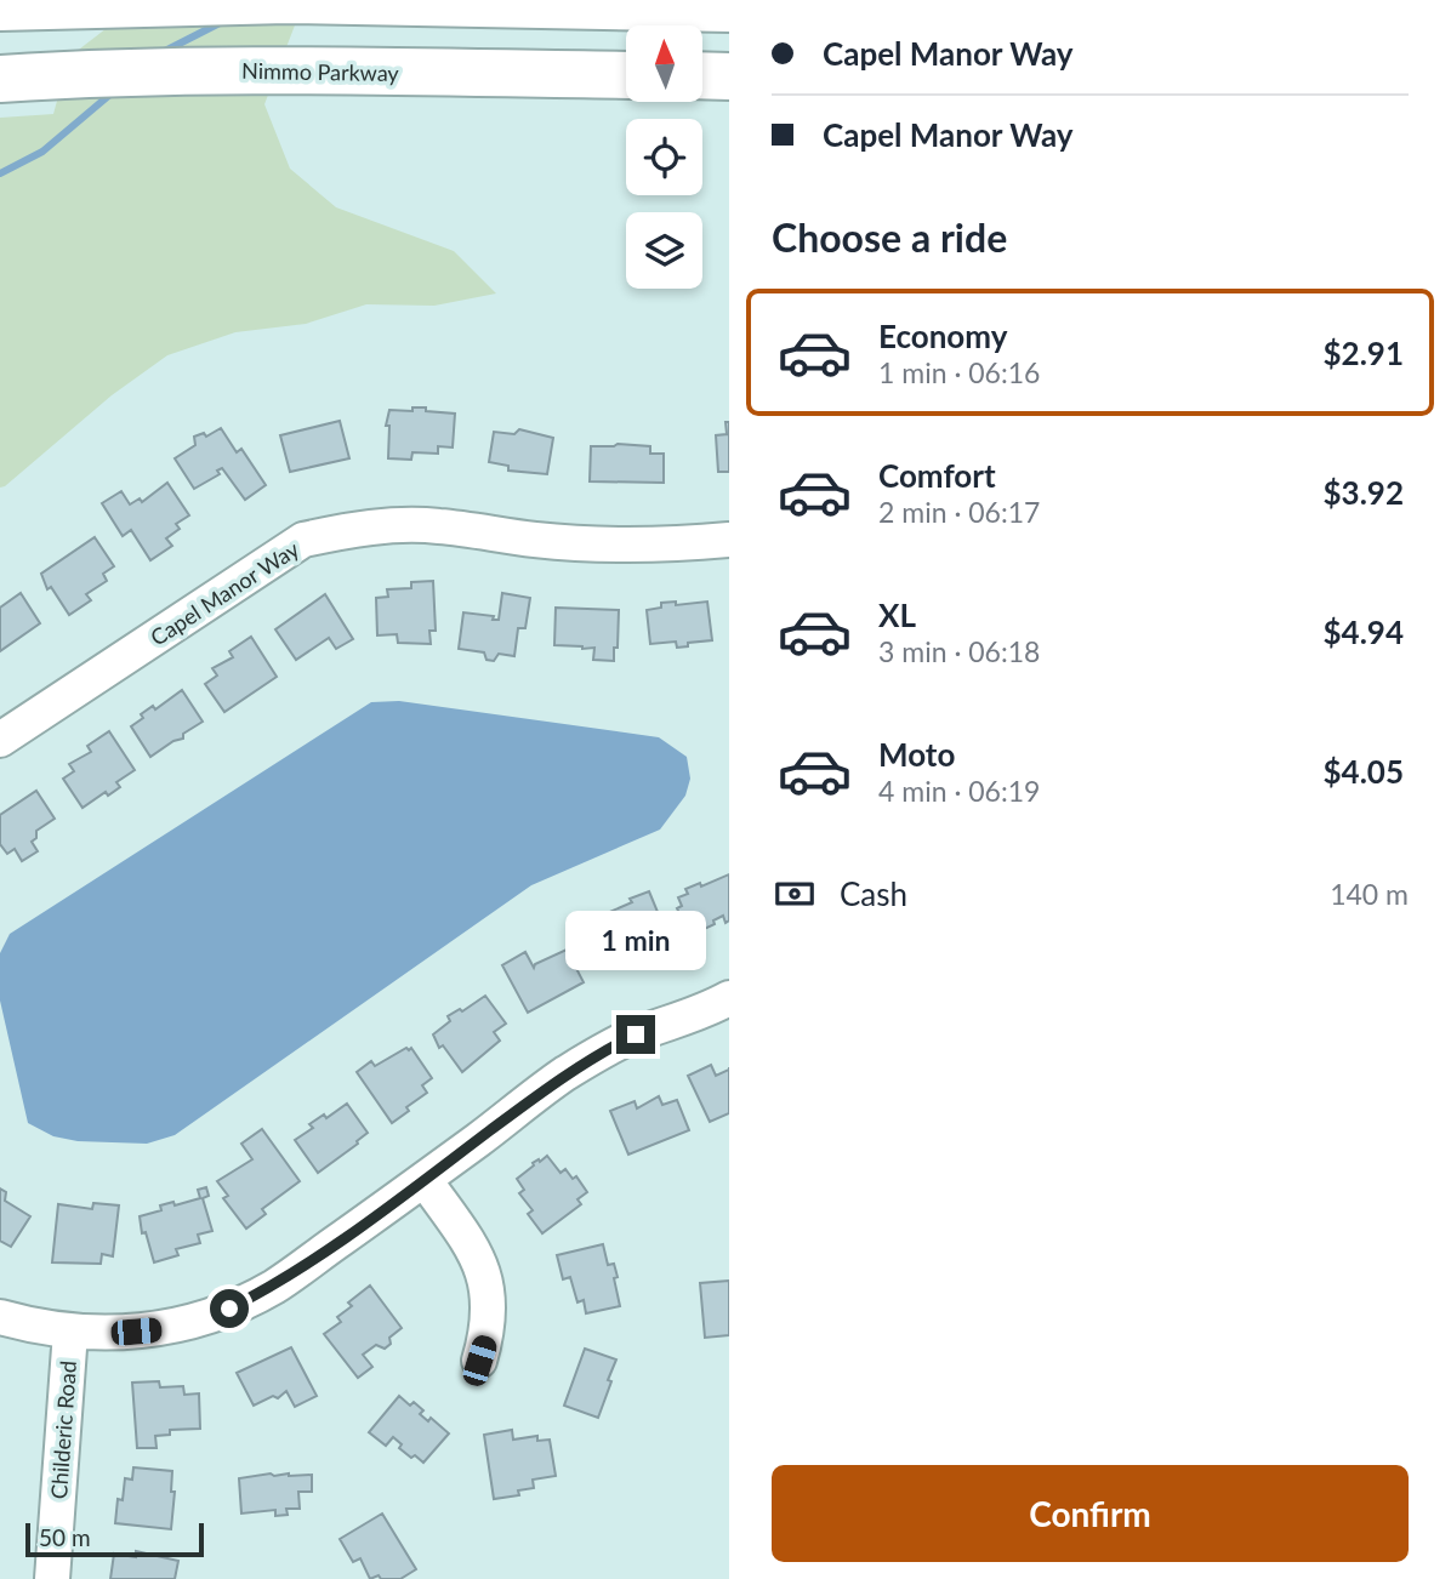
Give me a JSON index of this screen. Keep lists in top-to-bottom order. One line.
{"streets":{"highway":["Nimmo Parkway"],"street":["Capel Manor Way","Childeric Road"]},"scale_bar":"50 m","north":"top","page":{"banner":["Capel Manor Way","Capel Manor Way"],"heading":"Choose a ride","list":[{"name":"Economy","note":"1 min · 06:16","value":"$2.91"},{"name":"Comfort","note":"2 min · 06:17","value":"$3.92"},{"name":"XL","note":"3 min · 06:18","value":"$4.94"},{"name":"Moto","note":"4 min · 06:19","value":"$4.05"}],"pay":["Cash","140 m"],"bubble":"1 min","buttons":"Confirm","scale":"50 m"}}
